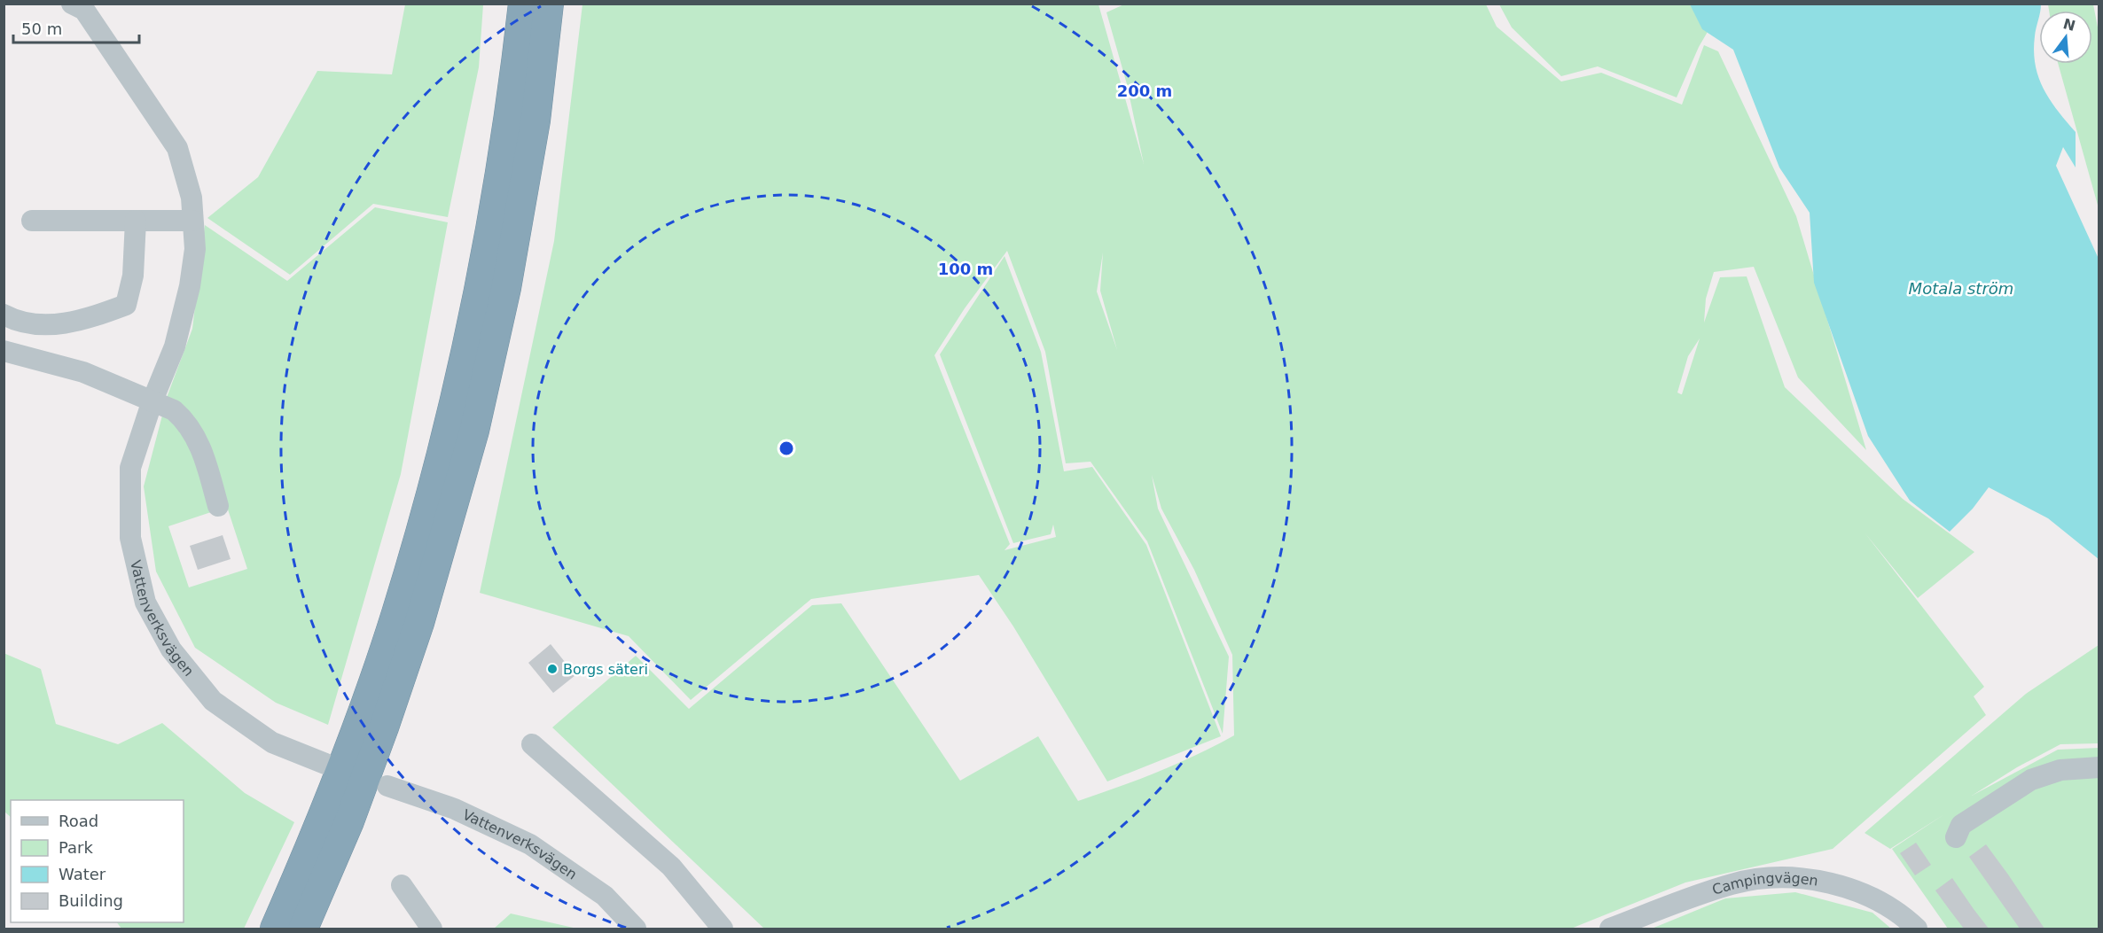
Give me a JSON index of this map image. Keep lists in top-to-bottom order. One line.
{"streets":{"street":["Vattenverksvägen","Campingvägen"]},"water":["Motala ström"],"places":["Borgs säteri"],"legend":["Road","Park","Water","Building"],"scale_bar":"50 m","north":"top","rings":["200 m","100 m"]}
